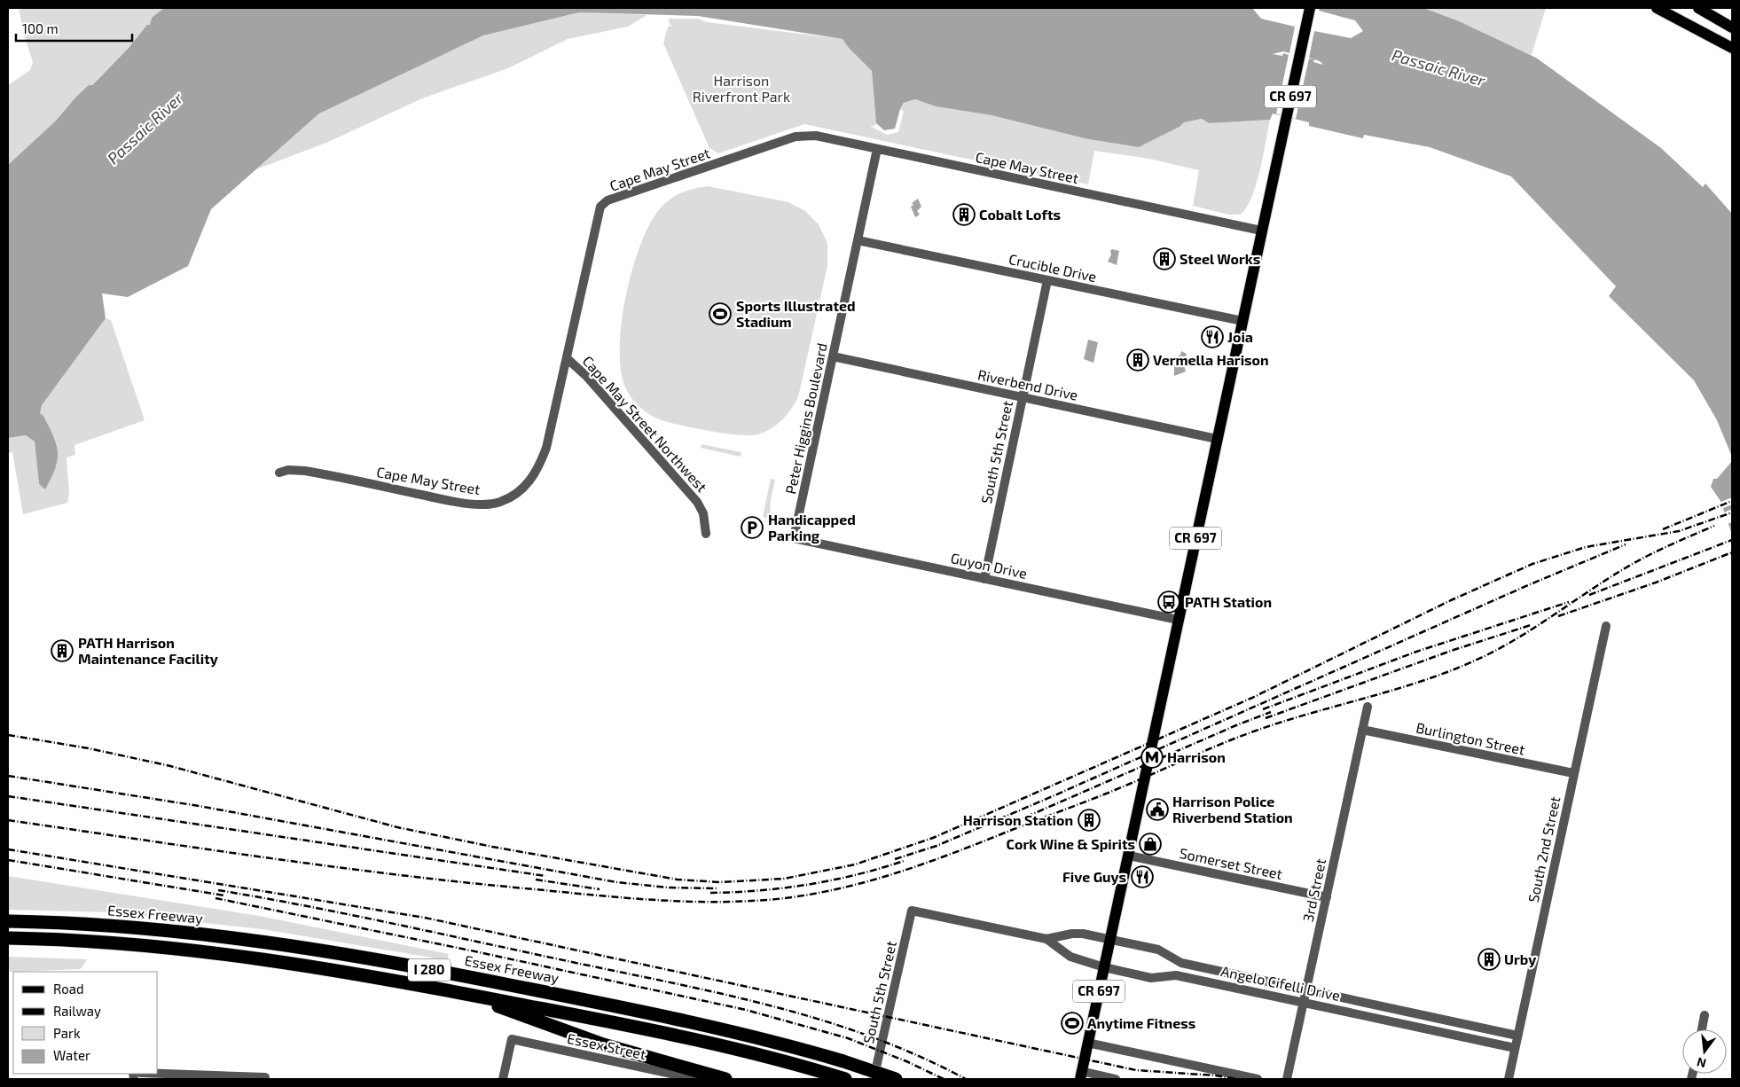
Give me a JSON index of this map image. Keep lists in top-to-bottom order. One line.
{"streets":{"highway":["Essex Freeway","I 280"],"main road":["CR 697"],"street":["Cape May Street","Crucible Drive","Riverbend Drive","Peter Higgins Boulevard","Cape May Street Northwest","South 5th Street","Guyon Drive","Burlington Street","South 2nd Street","Somerset Street","3rd Street","Angelo Cifelli Drive","Essex Street"]},"crossings":[["CR 697","Cape May Street"],["CR 697","Crucible Drive"],["CR 697","Riverbend Drive"],["CR 697","Guyon Drive"],["CR 697","Somerset Street"],["CR 697","Angelo Cifelli Drive"],["Cape May Street","Peter Higgins Boulevard"],["Cape May Street","Cape May Street Northwest"],["Crucible Drive","Peter Higgins Boulevard"],["Crucible Drive","South 5th Street"],["Riverbend Drive","Peter Higgins Boulevard"],["Riverbend Drive","South 5th Street"],["Peter Higgins Boulevard","Guyon Drive"],["South 5th Street","Guyon Drive"],["South 5th Street","Angelo Cifelli Drive"],["Burlington Street","South 2nd Street"],["Burlington Street","3rd Street"],["South 2nd Street","Angelo Cifelli Drive"],["Somerset Street","3rd Street"],["3rd Street","Angelo Cifelli Drive"]],"water":["Passaic River"],"parks":["Harrison Riverfront Park"],"places":{"building":["Cobalt Lofts","Steel Works","Vermella Harison","PATH Harrison Maintenance Facility","Harrison Station","Urby"],"sports":["Sports Illustrated Stadium","Anytime Fitness"],"restaurant":["Joia","Five Guys"],"parking":["Handicapped Parking"],"bus stop":["PATH Station"],"metro station":["Harrison"],"public building":["Harrison Police Riverbend Station"],"shop":["Cork Wine & Spirits"]},"legend":["Road","Railway","Park","Water"],"scale_bar":"100 m","north":"bottom"}
